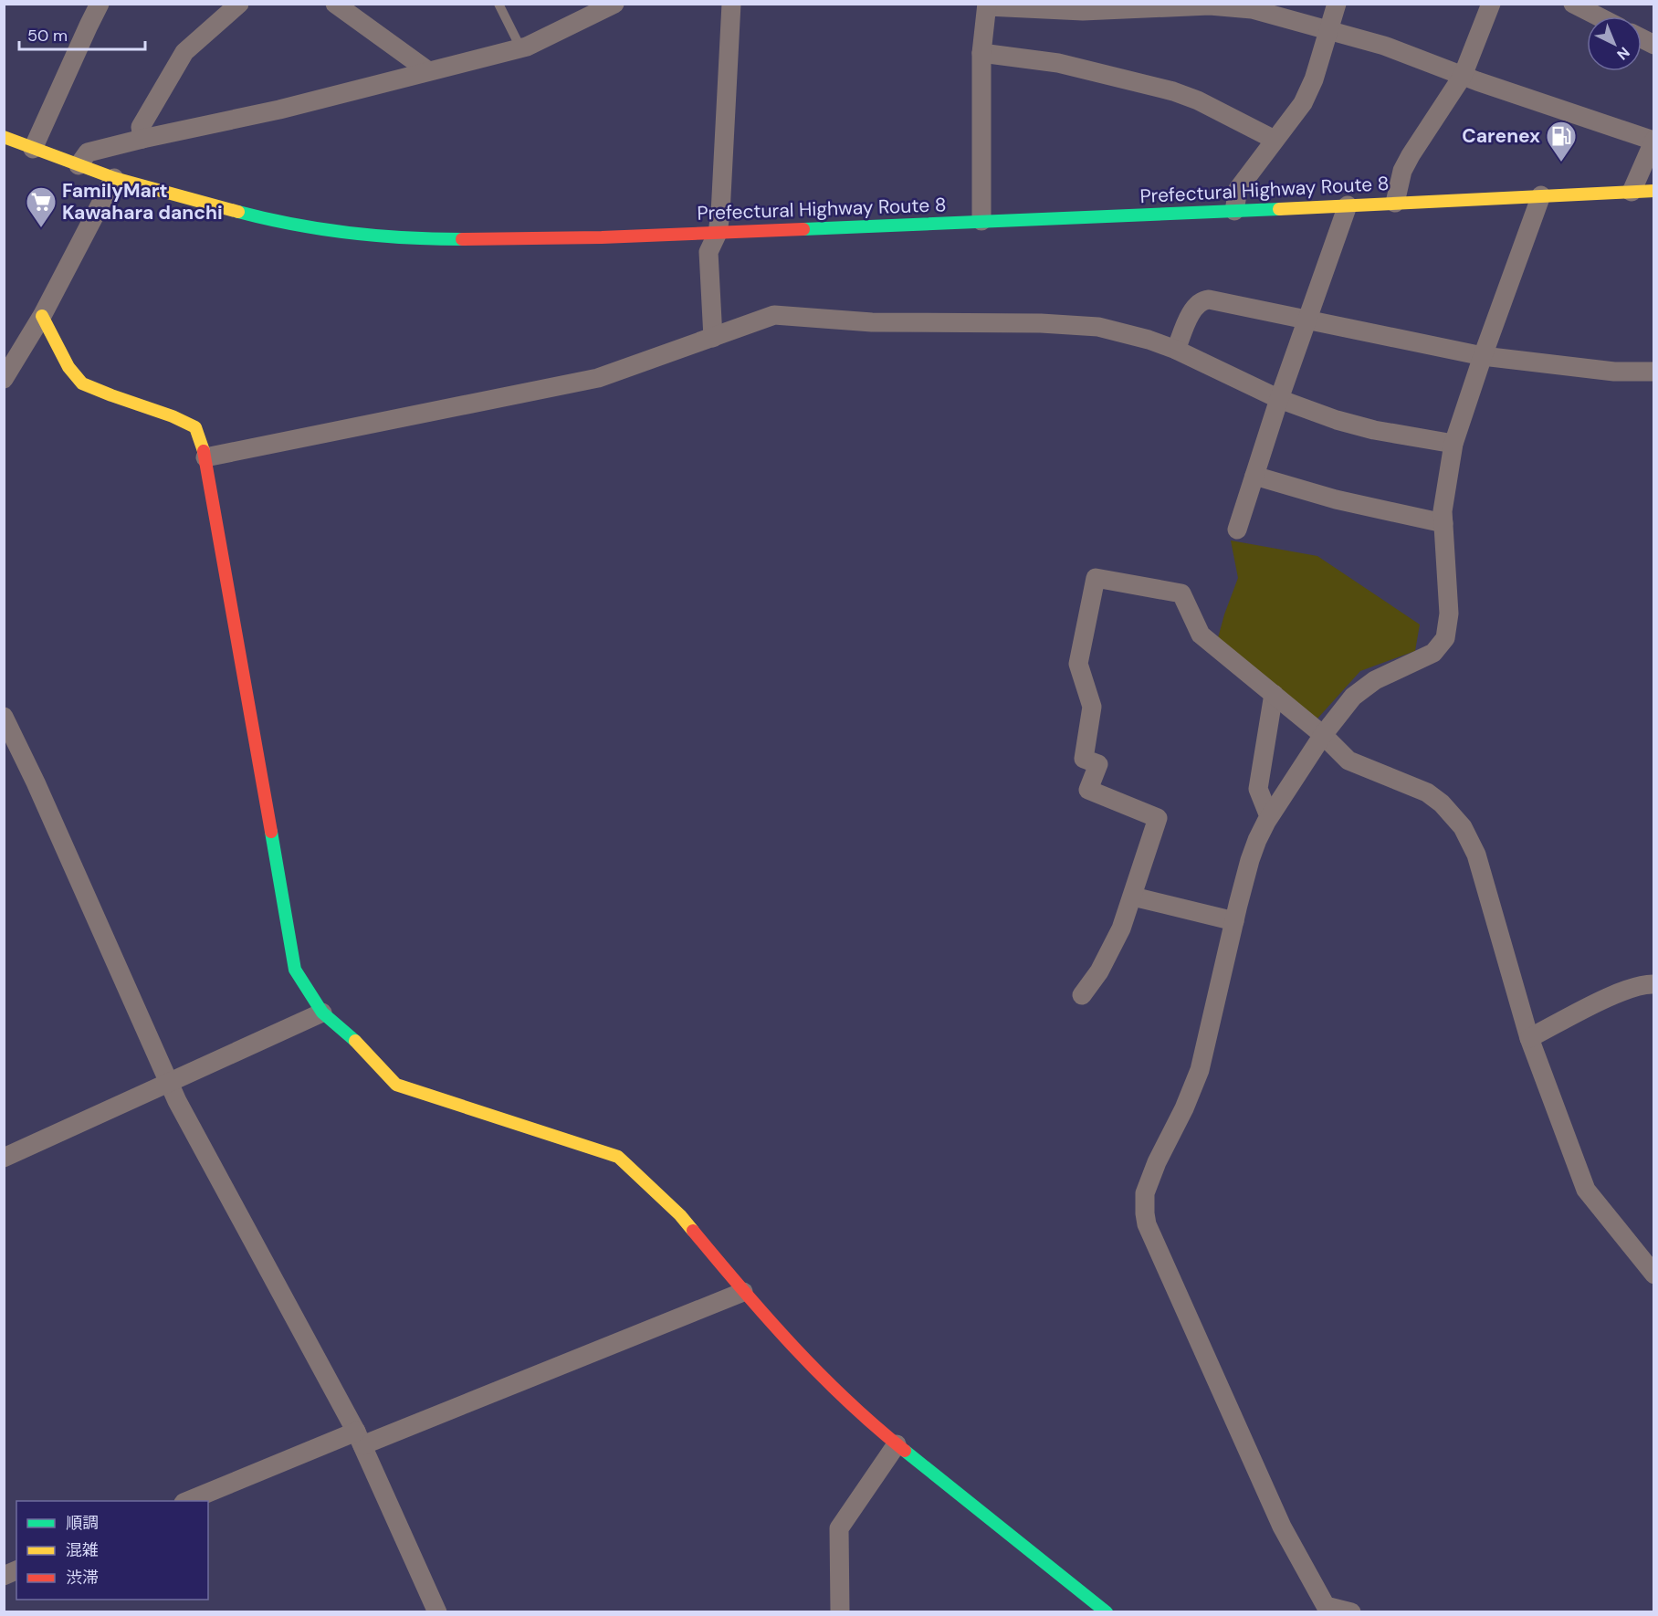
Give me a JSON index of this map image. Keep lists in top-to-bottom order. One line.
{"streets":{"street":["Prefectural Highway Route 8"]},"places":{"fuel station":["Carenex"],"supermarket":["FamilyMart Kawahara danchi"]},"legend":["順調","混雑","渋滞"],"scale_bar":"50 m","north":"bottom right"}
